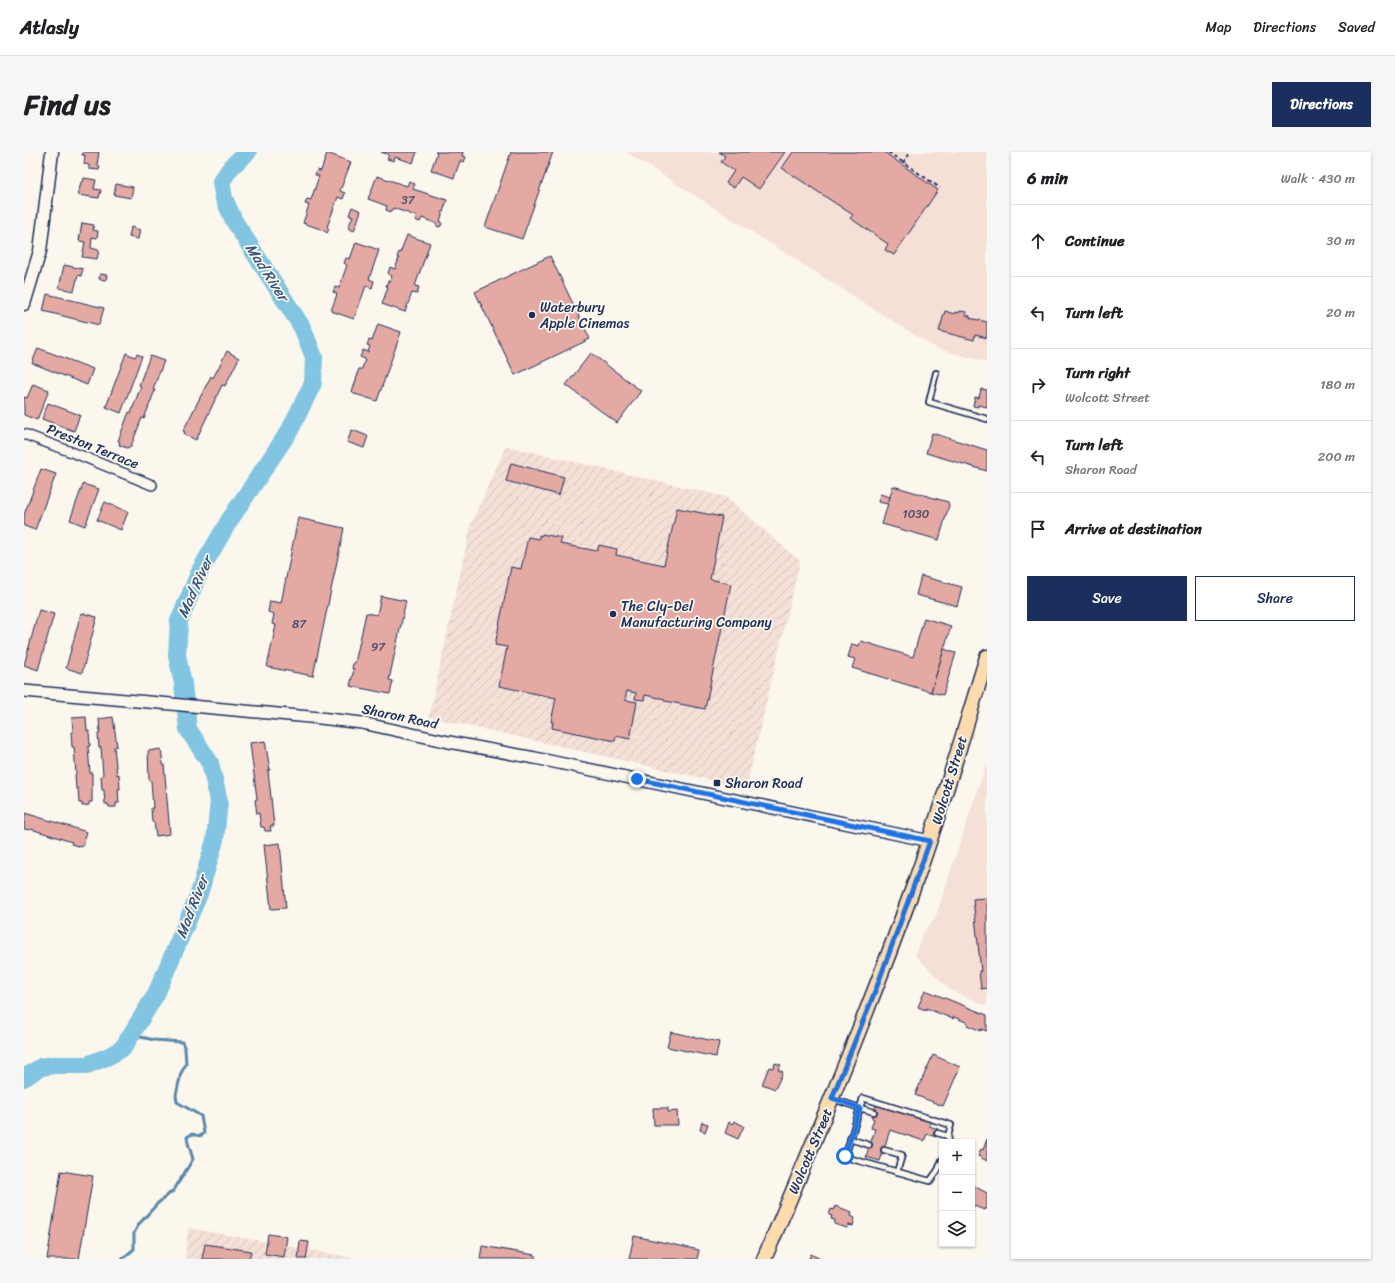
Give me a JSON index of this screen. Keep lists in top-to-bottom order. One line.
{"streets":{"main road":["Wolcott Street"],"street":["Preston Terrace","Sharon Road"]},"crossings":[["Sharon Road","Wolcott Street"]],"water":["Mad River"],"places":{"other":["Waterbury Apple Cinemas","The Cly-Del Manufacturing Company"],"transit":["Sharon Road"]},"house_numbers":["37","1030","87","97"],"page":{"header":"Atlasly","nav":["Map","Directions","Saved"],"title":"Find us","buttons":["Directions",["Save","Share"]],"heading":["6 min","Walk · 430 m"],"list":[["Continue","30 m"],["Turn left","20 m"],["Turn right","Wolcott Street","180 m"],["Turn left","Sharon Road","200 m"],"Arrive at destination"],"map_buttons":["+","−"]}}
